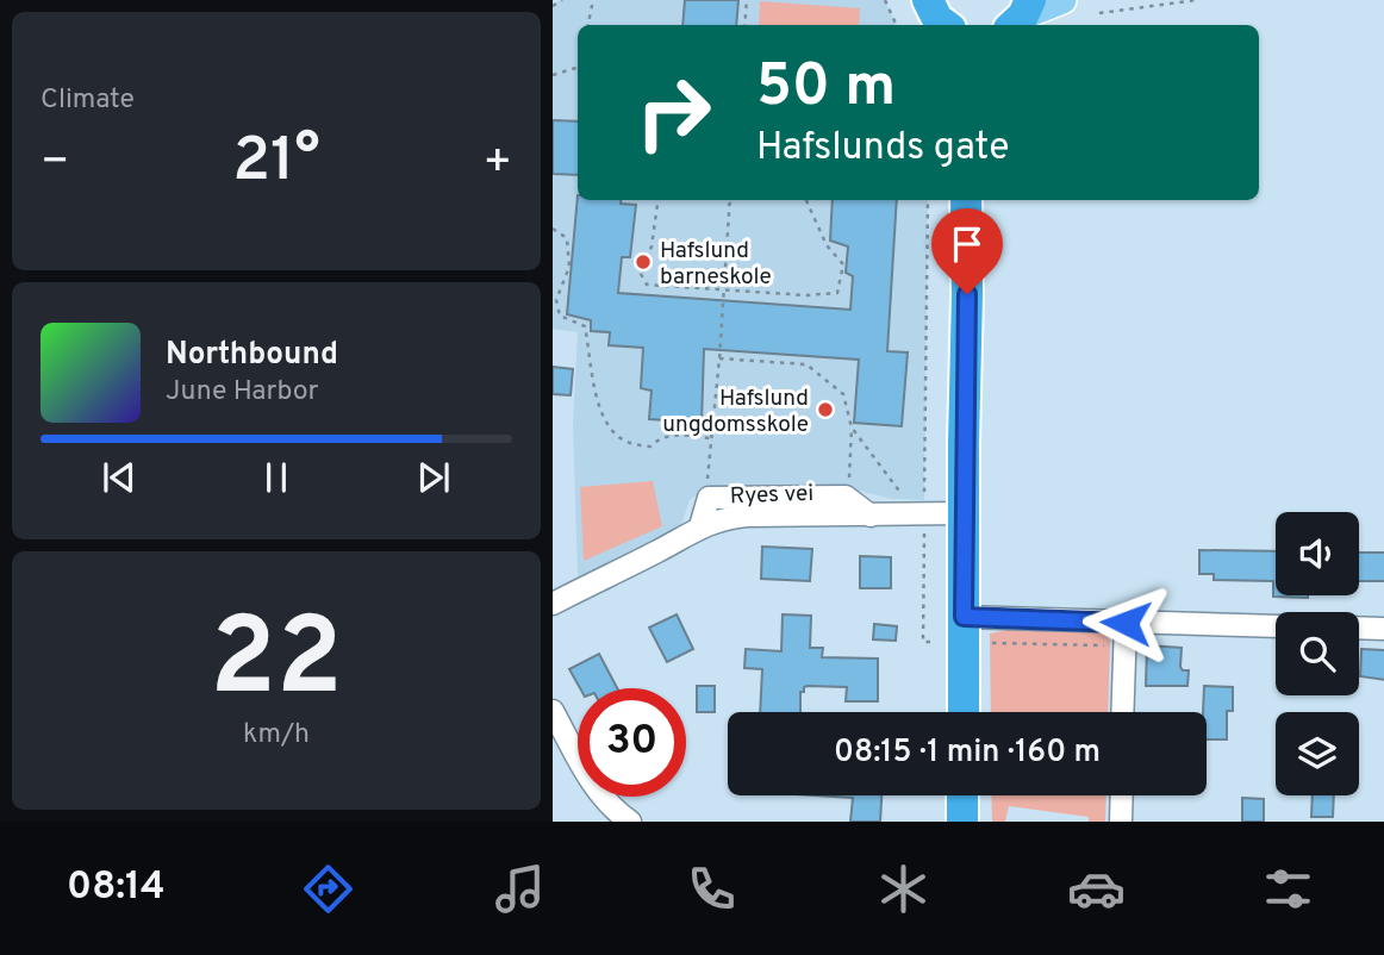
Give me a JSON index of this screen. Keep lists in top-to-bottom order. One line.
{"streets":{"street":["Ryes vei"]},"places":["Hafslund barneskole","Hafslund ungdomsskole"],"page":{"tile":["Climate",["22","km/h"]],"turn":["50 m","Hafslunds gate"],"heat":["−","21°","+"],"song":["Northbound","June Harbor"],"limit":"30","trip":"08:15 · 1 min · 160 m","tabs":"08:14"}}
